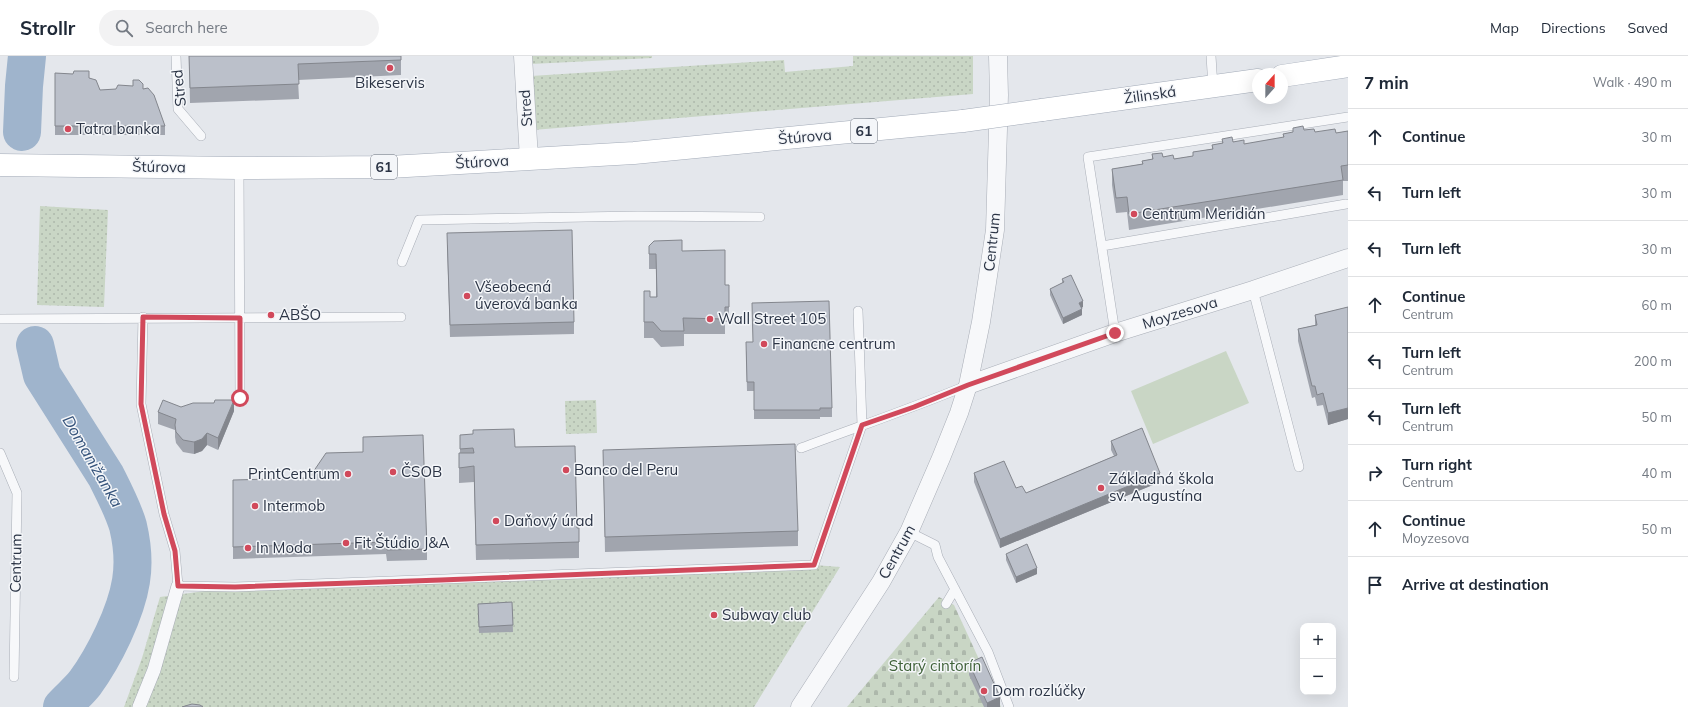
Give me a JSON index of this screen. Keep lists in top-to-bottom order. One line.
{"streets":{"main road":["Žilinská","61","Štúrova"],"street":["Stred","Centrum","Moyzesova"]},"crossings":[["Stred","Štúrova"],["Žilinská","Štúrova"],["Centrum","Moyzesova"]],"water":["Domanižanka"],"parks":["Starý cintorín"],"places":["Bikeservis","Tatra banka","Centrum Meridián","Všeobecná úverová banka","ABŠO","Wall Street 105","Financne centrum","Banco del Peru","ČSOB","PrintCentrum","Základná škola sv. Augustína","Intermob","Daňový úrad","Fit Štúdio J&A","In Moda","Subway club","Dom rozlúčky"],"north":"top","page":{"header":"Strollr","search":"Search here","nav":["Map","Directions","Saved"],"heading":["7 min","Walk · 490 m"],"list":[["Continue","30 m"],["Turn left","30 m"],["Turn left","30 m"],["Continue","Centrum","60 m"],["Turn left","Centrum","200 m"],["Turn left","Centrum","50 m"],["Turn right","Centrum","40 m"],["Continue","Moyzesova","50 m"],"Arrive at destination"],"map_buttons":["+","−"]}}
